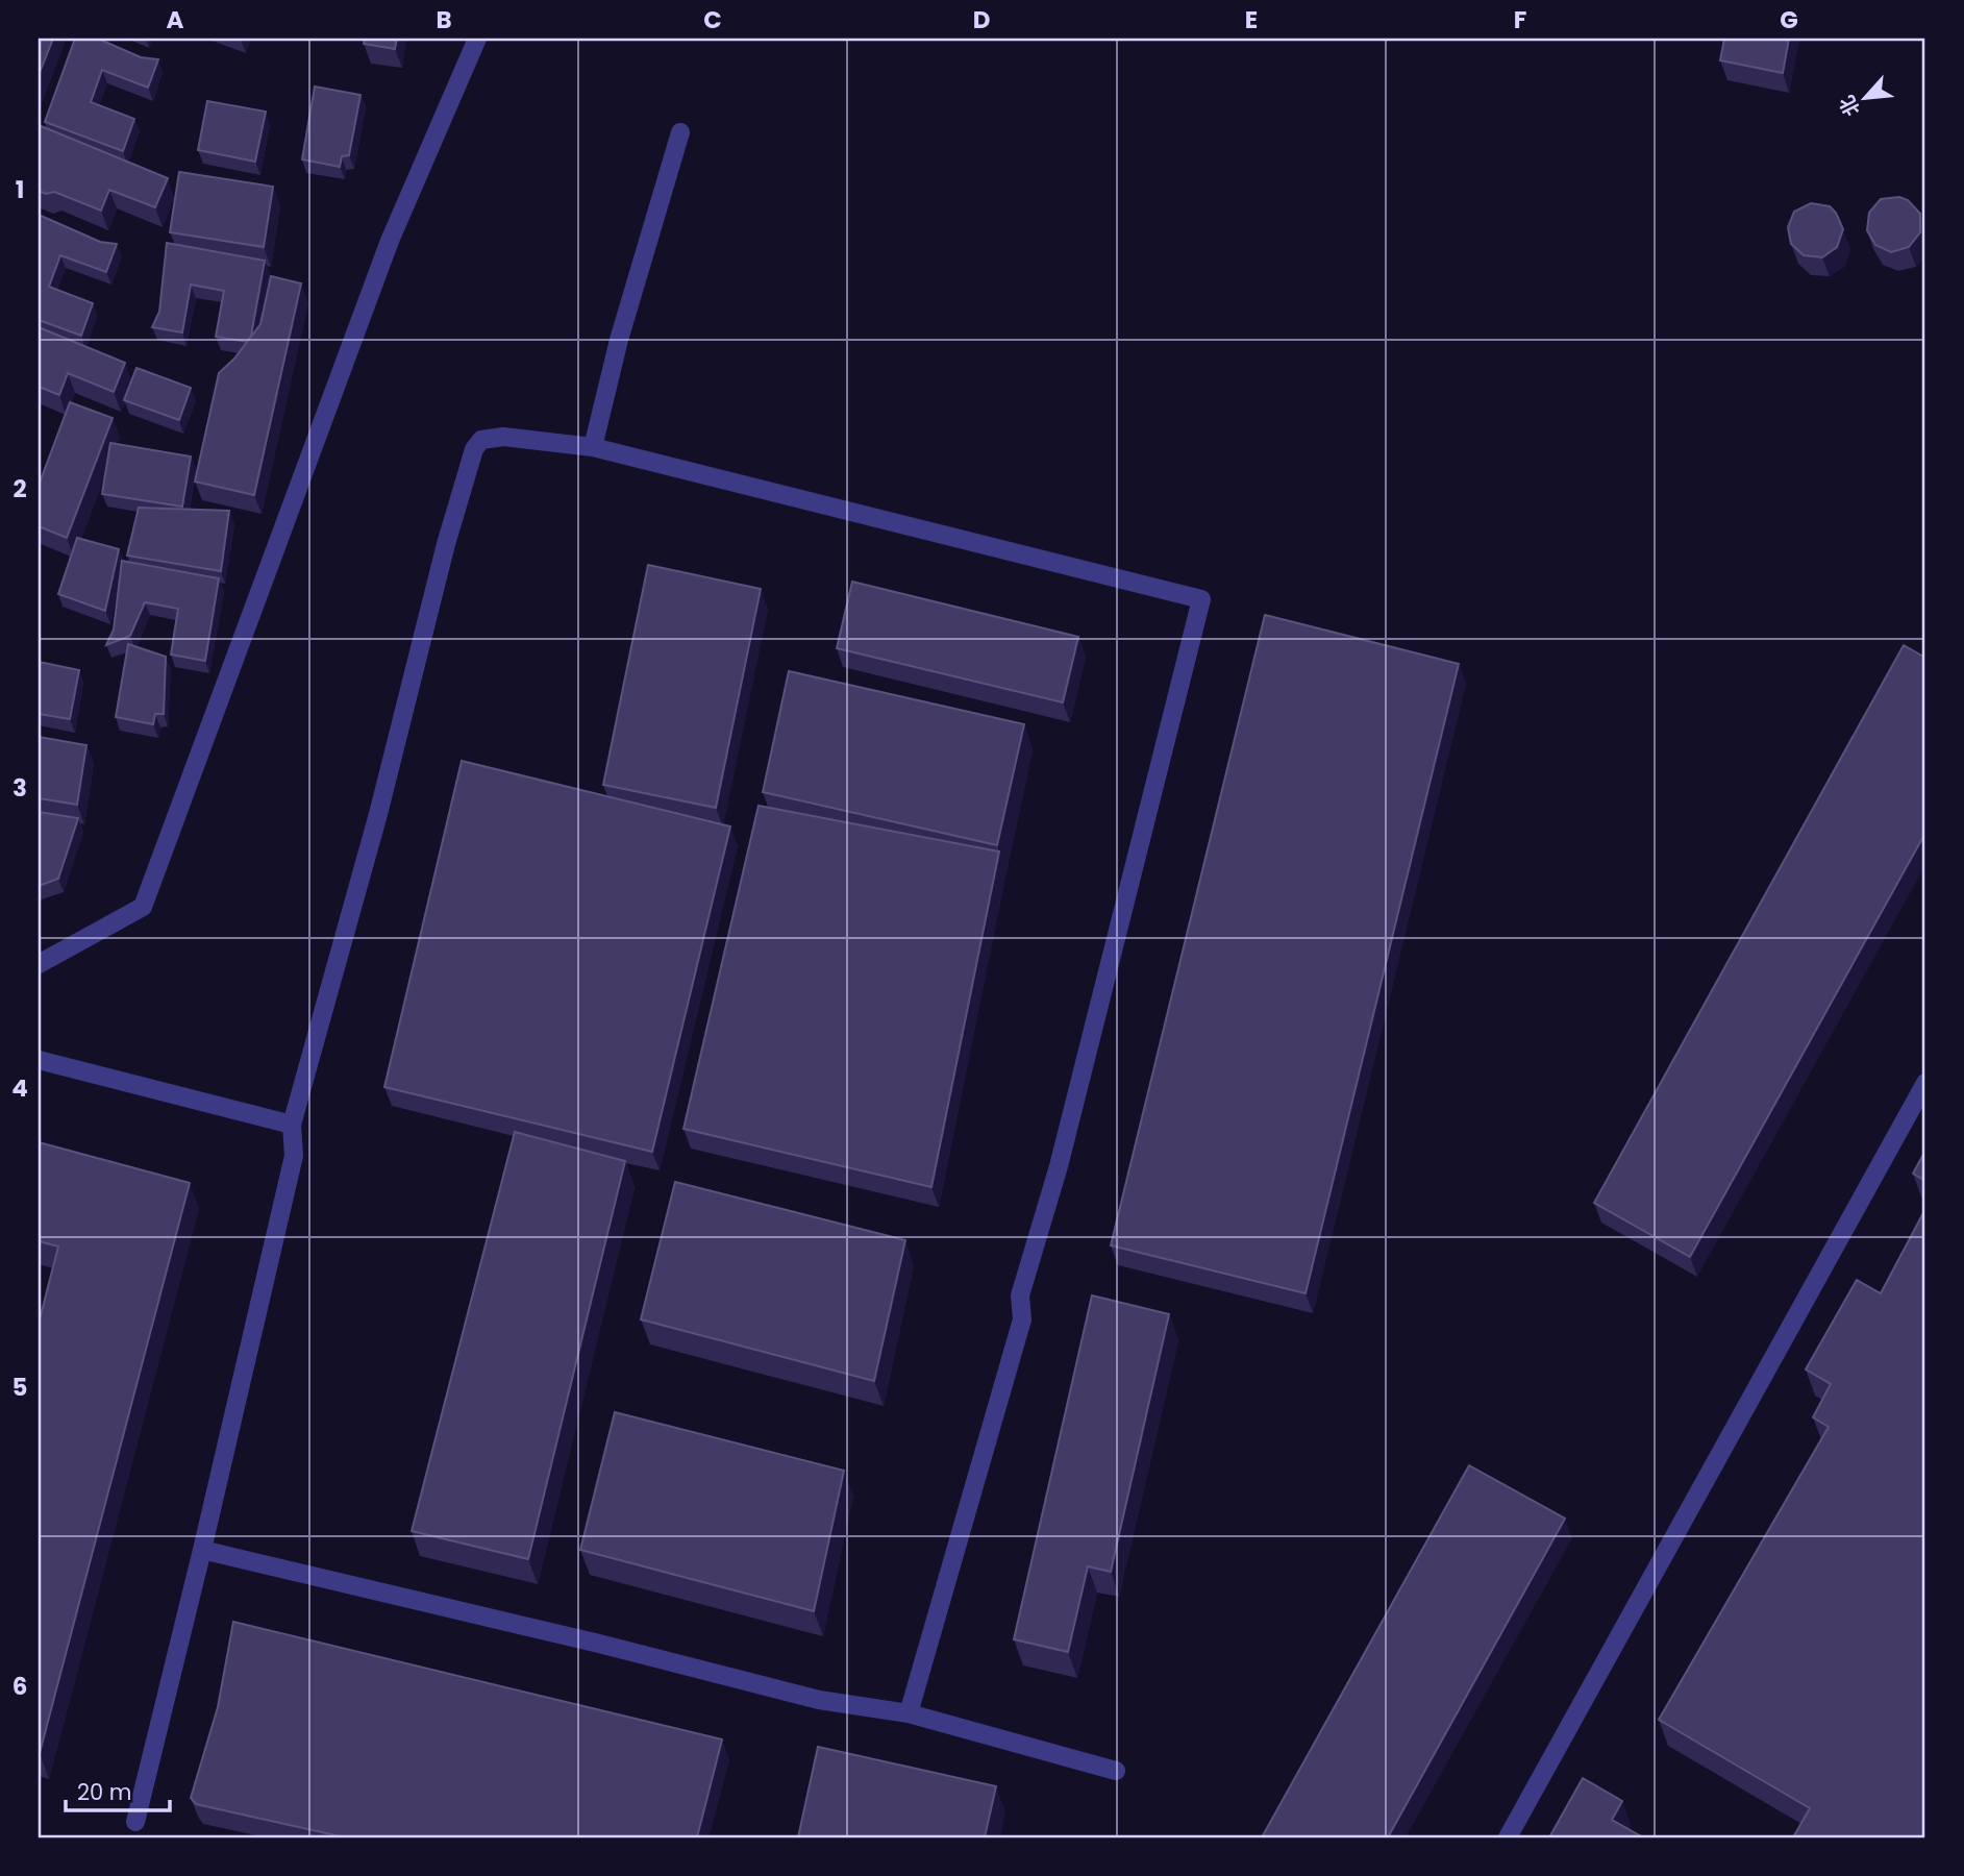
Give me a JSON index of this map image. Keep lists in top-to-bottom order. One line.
{"scale_bar":"20 m","north":"bottom left","grid":{"columns":["A","B","C","D","E","F","G"],"rows":["1","2","3","4","5","6"]}}
